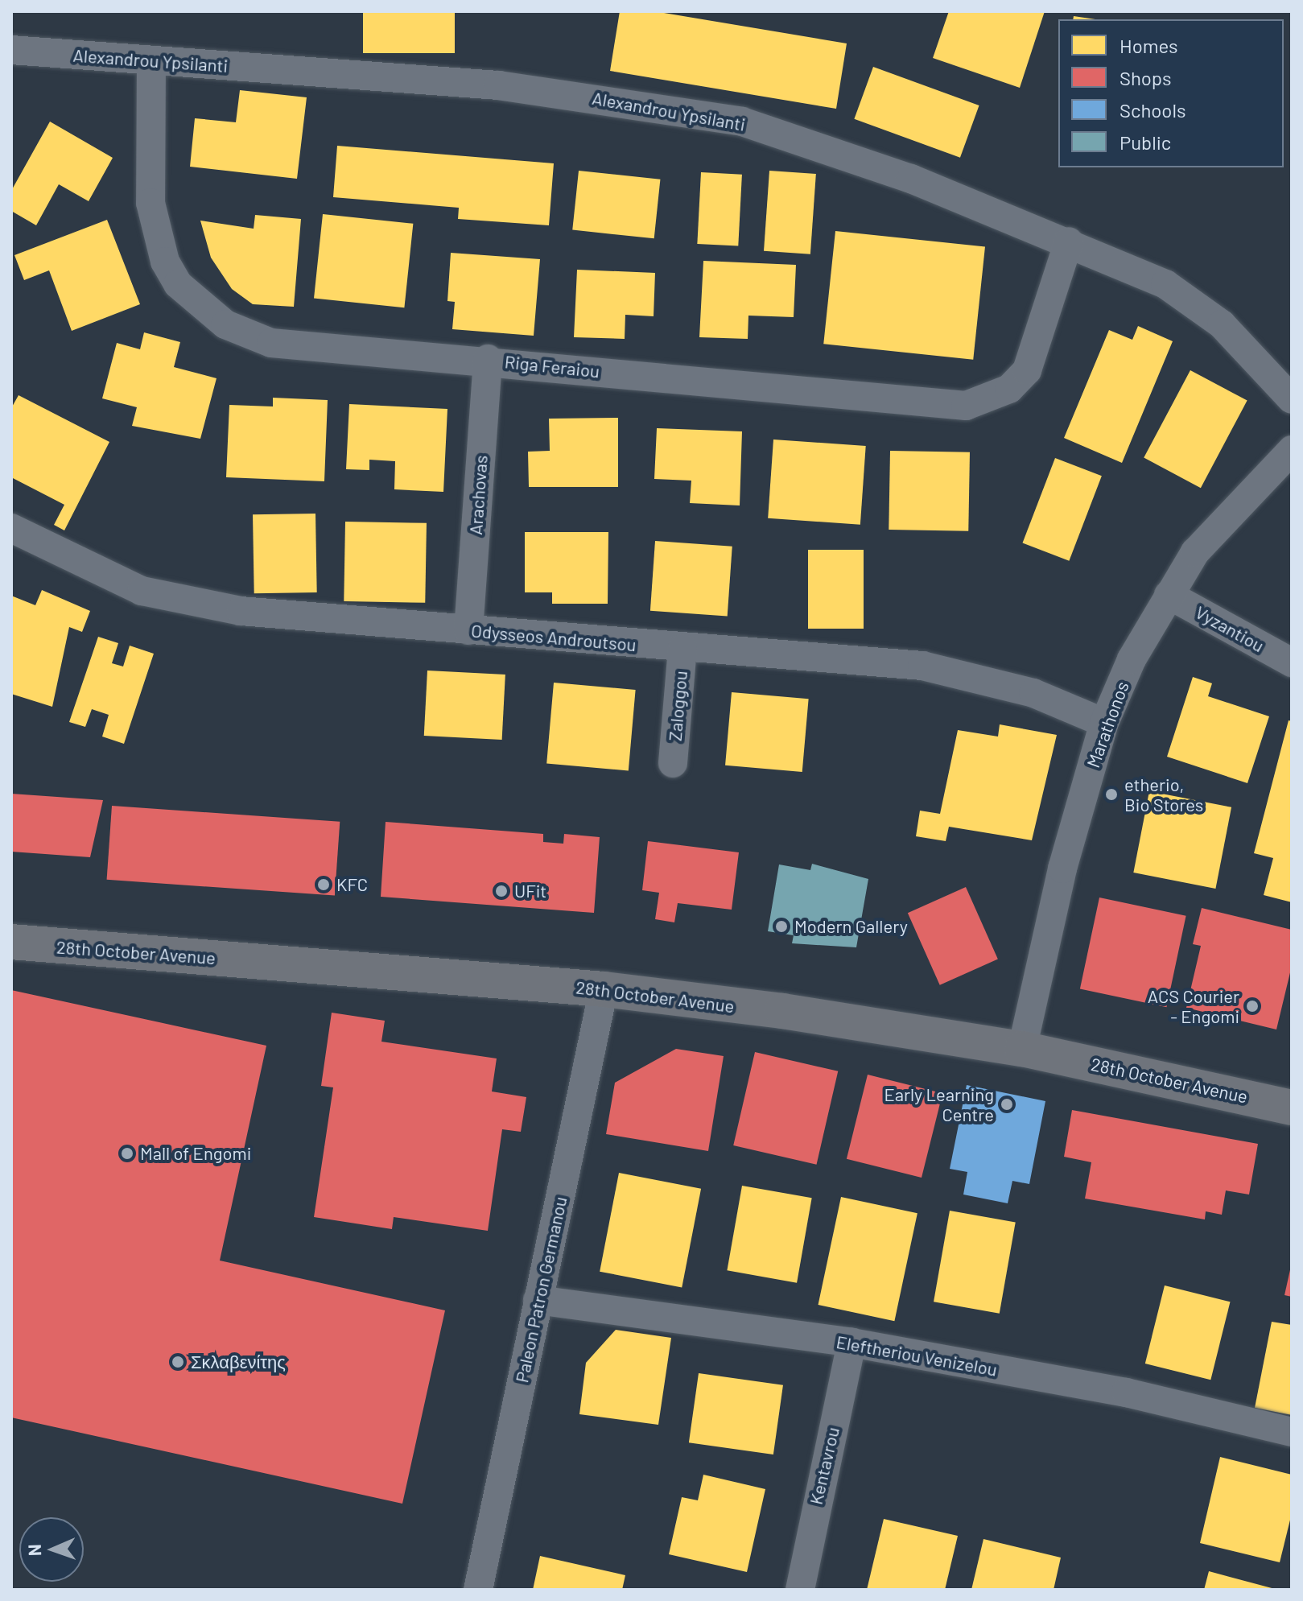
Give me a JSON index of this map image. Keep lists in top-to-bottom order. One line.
{"streets":{"main road":["28th October Avenue"],"street":["Alexandrou Ypsilanti","Riga Feraiou","Arachovas","Vyzantiou","Odysseos Androutsou","Zaloggou","Marathonos","Paleon Patron Germanou","Eleftheriou Venizelou","Kentavrou"]},"crossings":[["Alexandrou Ypsilanti","Riga Feraiou"],["Riga Feraiou","Arachovas"],["Arachovas","Odysseos Androutsou"],["Vyzantiou","Marathonos"],["Odysseos Androutsou","Zaloggou"],["Odysseos Androutsou","Marathonos"],["Marathonos","28th October Avenue"],["28th October Avenue","Paleon Patron Germanou"],["Paleon Patron Germanou","Eleftheriou Venizelou"],["Eleftheriou Venizelou","Kentavrou"]],"places":["etherio, Bio Stores","KFC","UFit","Modern Gallery","ACS Courier - Engomi","Early Learning Centre","Mall of Engomi","Σκλαβενίτης"],"legend":["Homes","Shops","Schools","Public"],"north":"left"}
